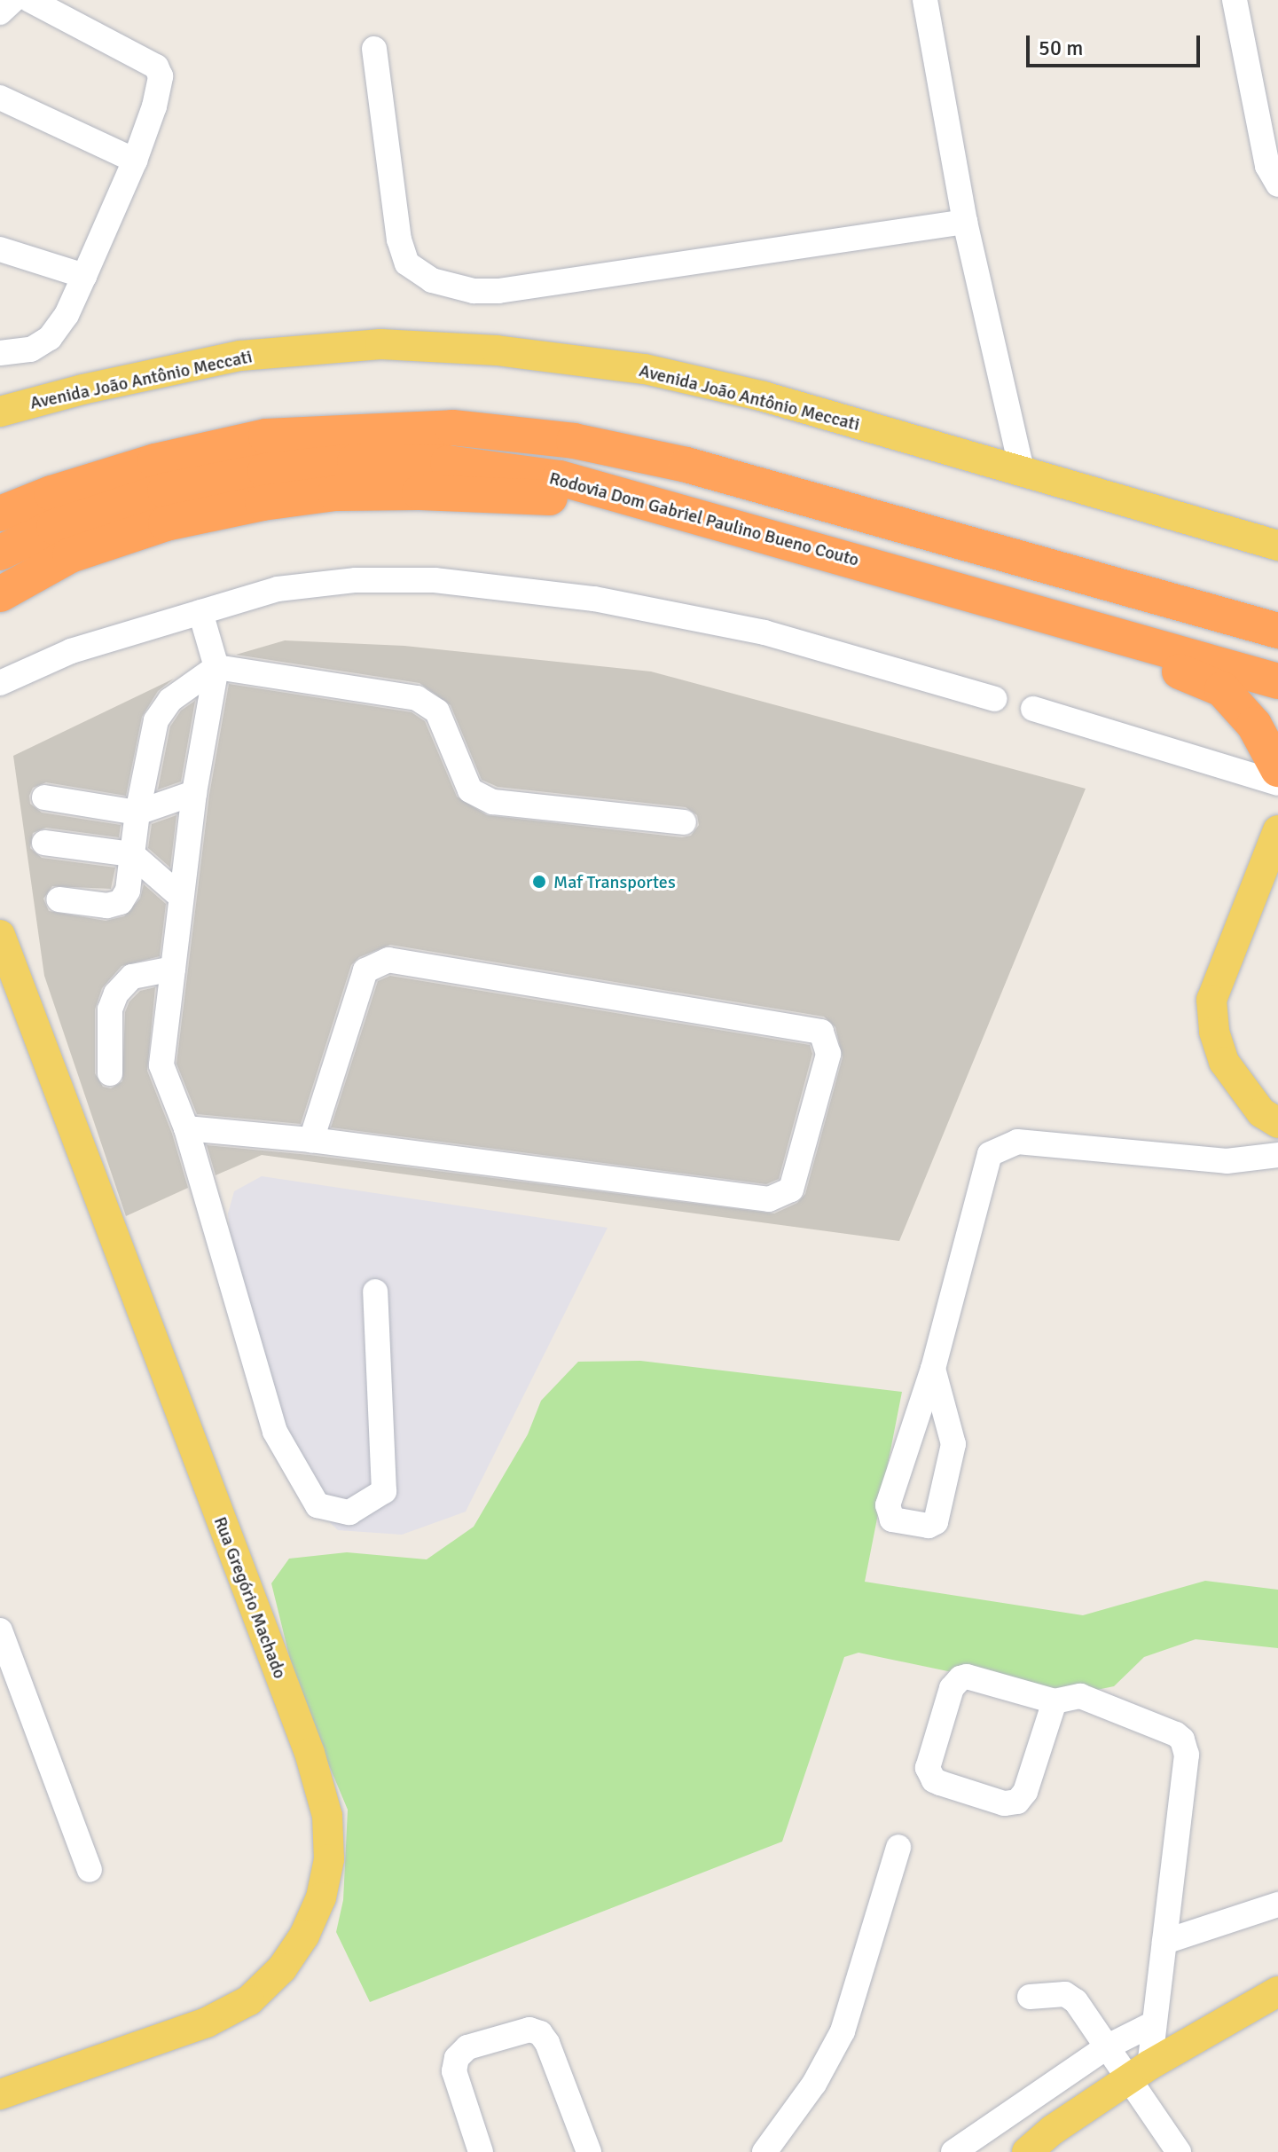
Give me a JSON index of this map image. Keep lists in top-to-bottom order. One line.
{"streets":{"highway":["Rodovia Dom Gabriel Paulino Bueno Couto"],"main road":["Avenida João Antônio Meccati","Rua Gregório Machado"]},"places":["Maf Transportes"],"scale_bar":"50 m"}
